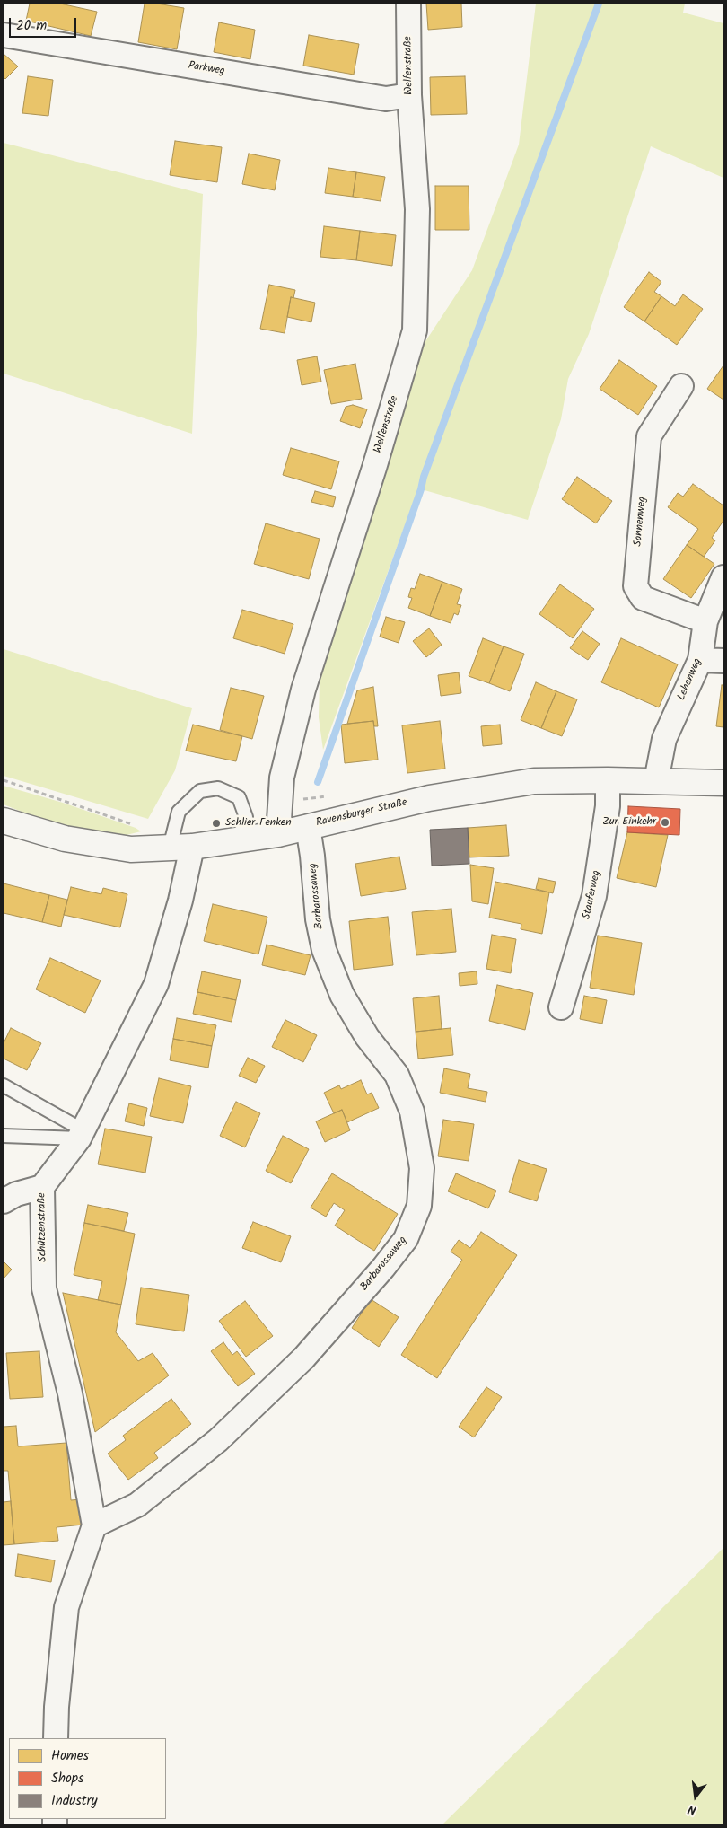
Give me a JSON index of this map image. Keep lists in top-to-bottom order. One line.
{"streets":{"main road":["Ravensburger Straße"],"street":["Welfenstraße","Parkweg","Sonnenweg","Lehenweg","Stauferweg","Barbarossaweg","Schützenstraße"]},"crossings":[["Welfenstraße","Parkweg"],["Welfenstraße","Ravensburger Straße"],["Sonnenweg","Lehenweg"],["Lehenweg","Ravensburger Straße"],["Ravensburger Straße","Stauferweg"],["Ravensburger Straße","Barbarossaweg"],["Ravensburger Straße","Schützenstraße"],["Barbarossaweg","Schützenstraße"]],"places":["Zur Einkehr","Schlier Fenken"],"legend":["Homes","Shops","Industry"],"scale_bar":"20 m","north":"bottom"}
